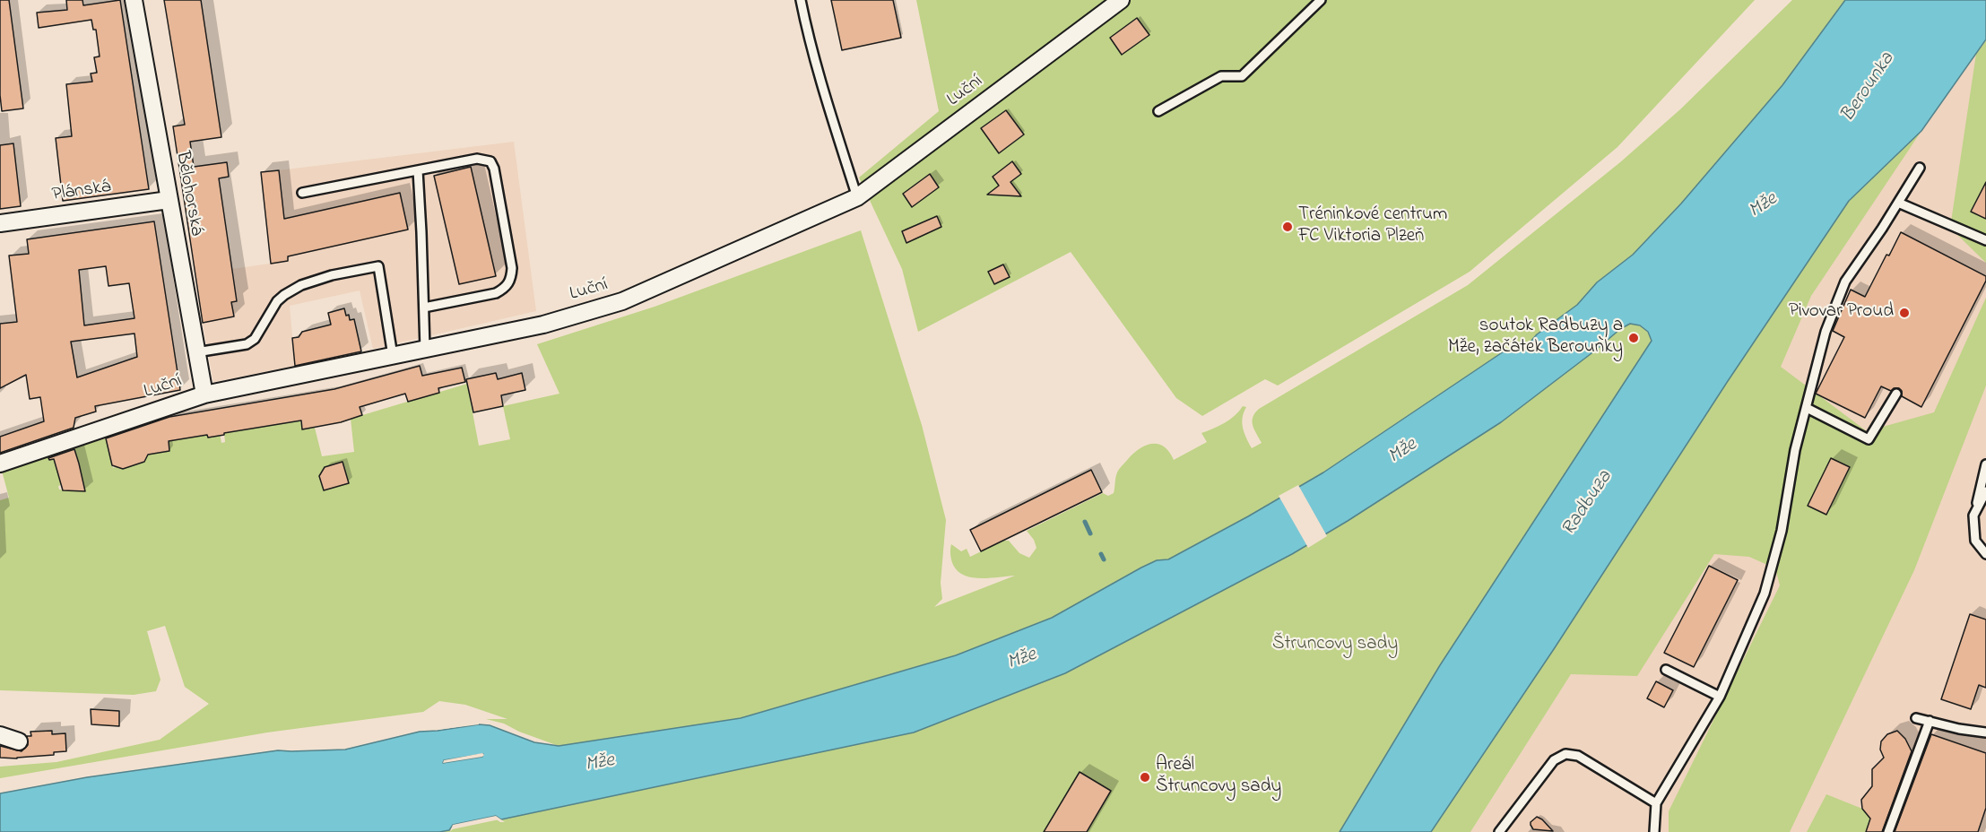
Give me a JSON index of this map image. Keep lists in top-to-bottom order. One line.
{"streets":{"street":["Luční","Plánská","Bělohorská"]},"crossings":[["Luční","Bělohorská"],["Plánská","Bělohorská"]],"water":["Berounka","Mže","Radbuza"],"parks":["Štruncovy sady"],"places":["Tréninkové centrum FC Viktoria Plzeň","Pivovar Proud","soutok Radbuzy a Mže, začátek Berounky","Areál Štruncovy sady"]}
